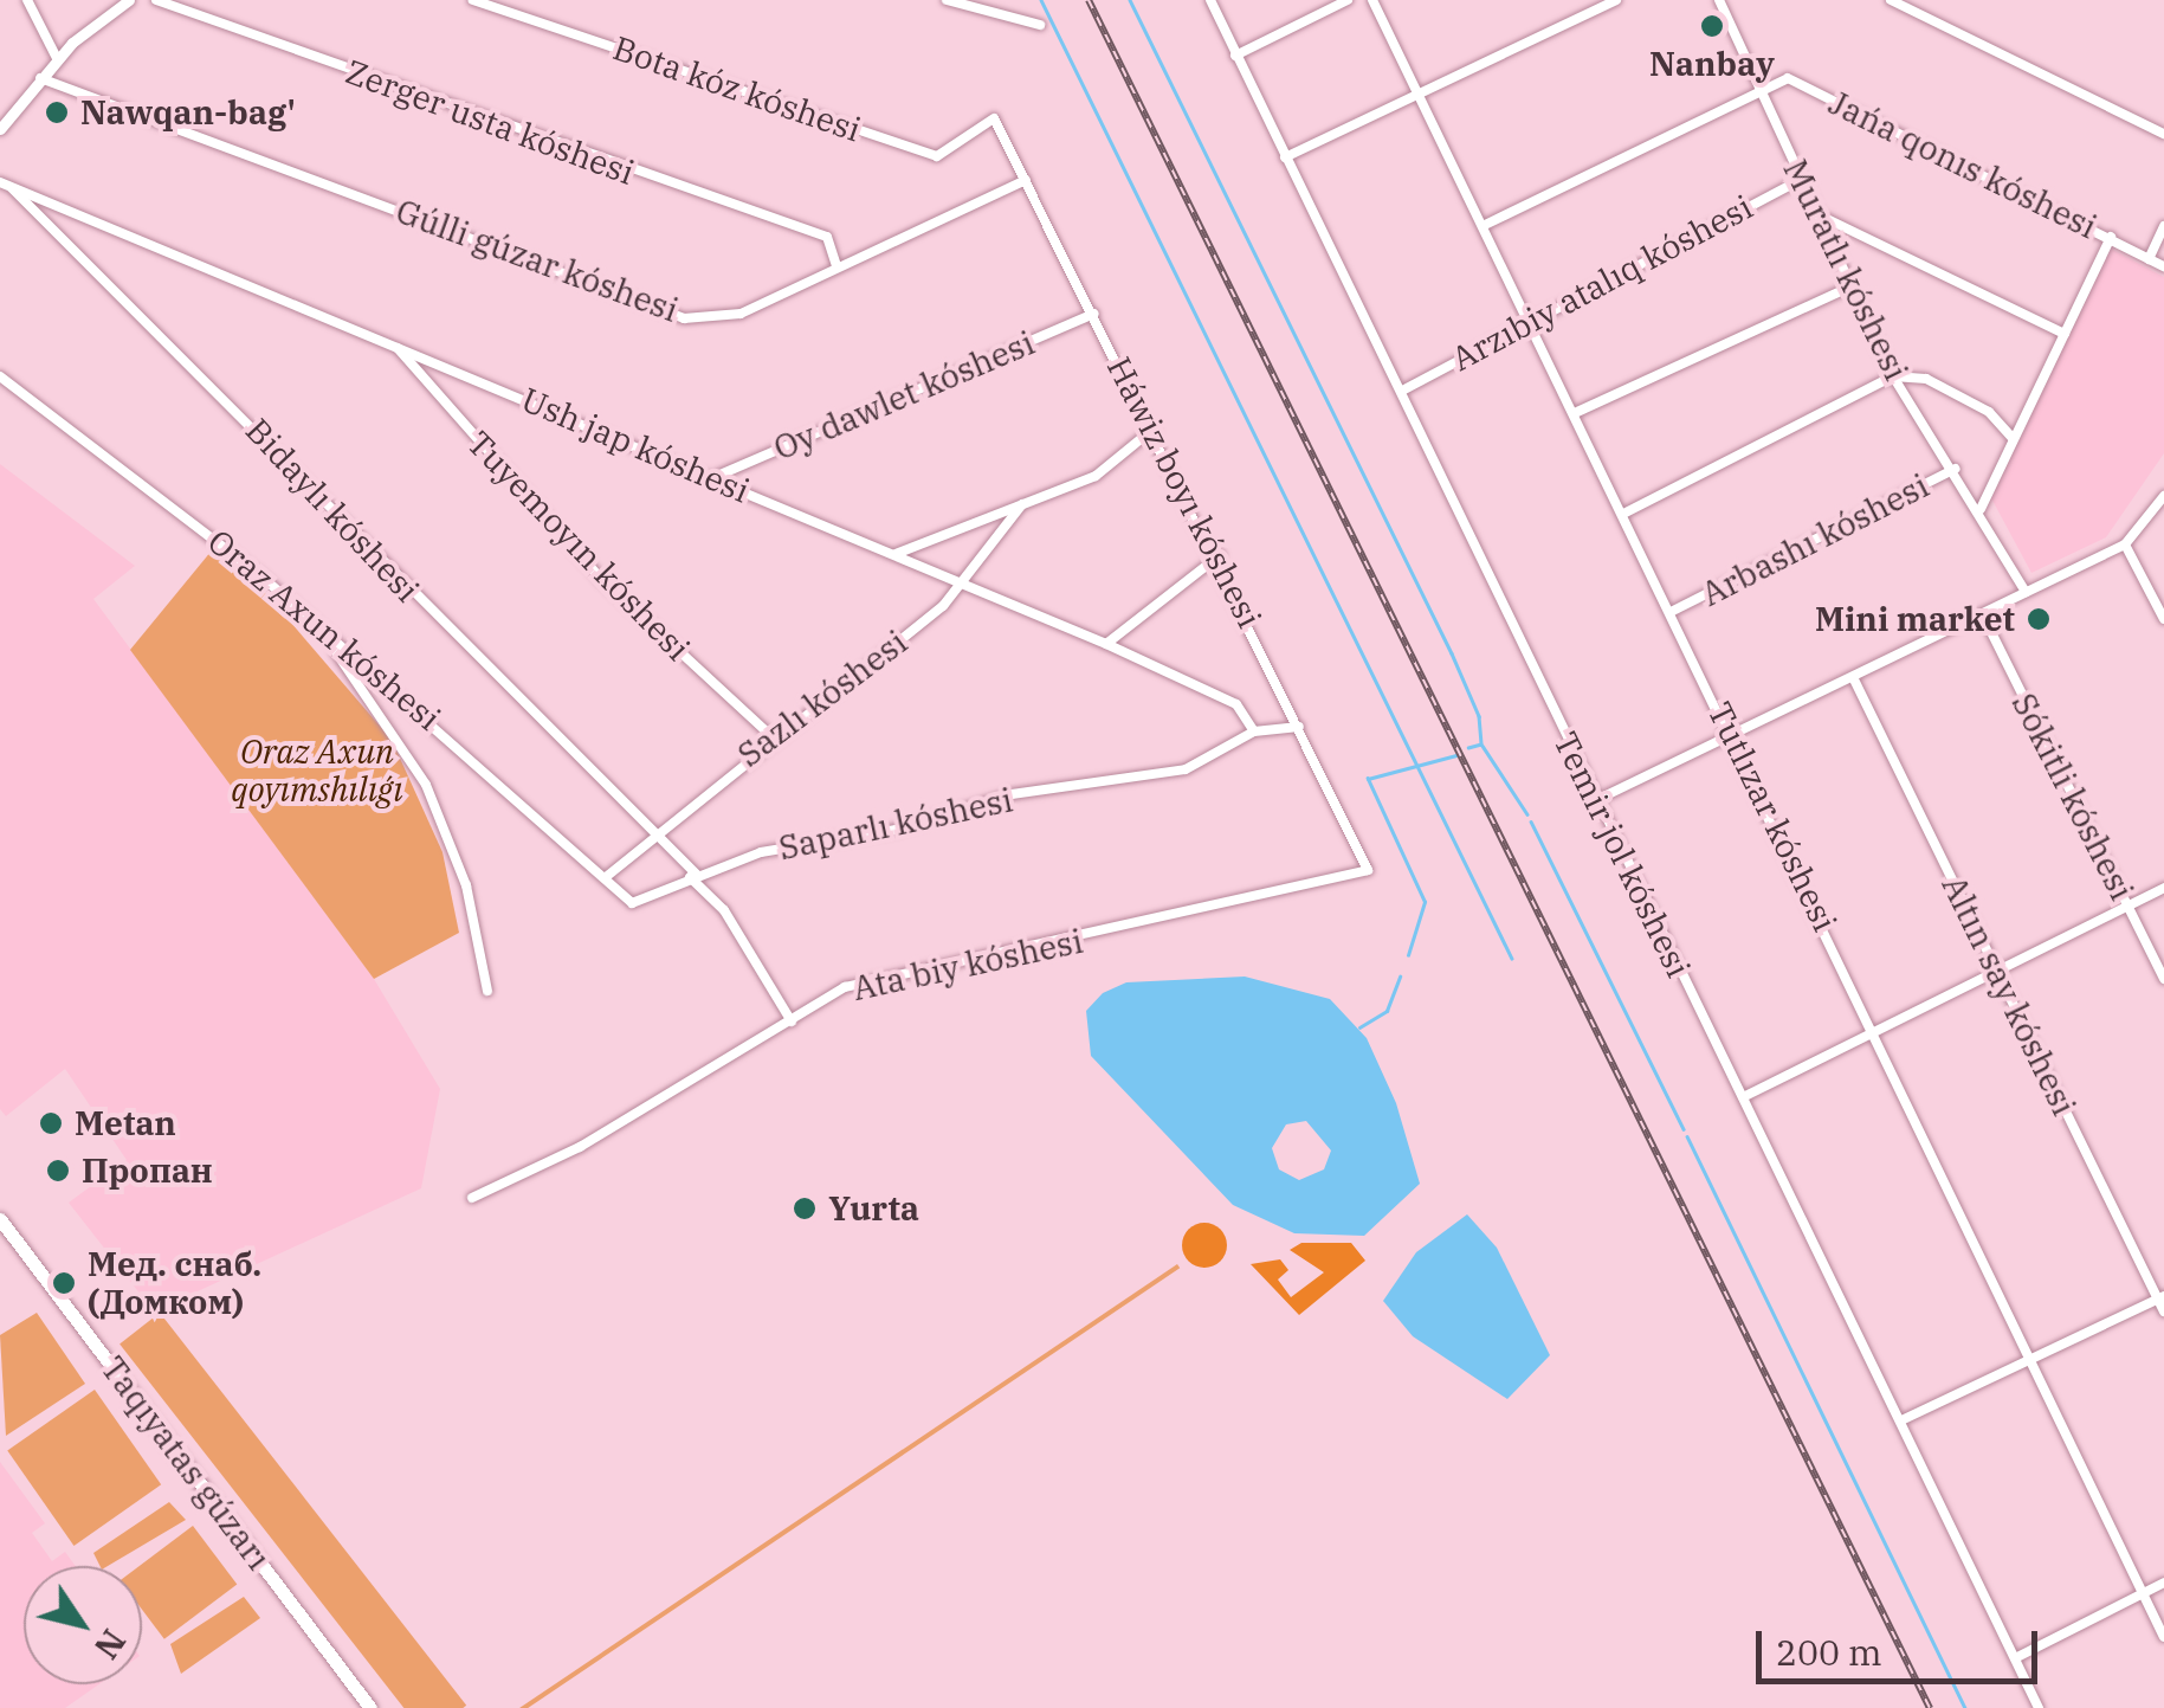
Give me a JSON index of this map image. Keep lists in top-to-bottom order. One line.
{"streets":{"highway":["Taqıyatas gúzarı"],"street":["Bota kóz kóshesi","Zerger usta kóshesi","Jańa qonıs kóshesi","Gúlli gúzar kóshesi","Muratlı kóshesi","Arzıbiy atalıq kóshesi","Oy dawlet kóshesi","Ush jap kóshesi","Háwiz boyı kóshesi","Bidaylı kóshesi","Arbashı kóshesi","Tuyemoyın kóshesi","Oraz Axun kóshesi","Sazlı kóshesi","Sókitli kóshesi","Tutlızar kóshesi","Saparlı kóshesi","Temir jol kóshesi","Ata biy kóshesi","Altın say kóshesi"]},"crossings":[["Bota kóz kóshesi","Háwiz boyı kóshesi"],["Zerger usta kóshesi","Gúlli gúzar kóshesi"],["Jańa qonıs kóshesi","Muratlı kóshesi"],["Gúlli gúzar kóshesi","Háwiz boyı kóshesi"],["Muratlı kóshesi","Arzıbiy atalıq kóshesi"],["Muratlı kóshesi","Arbashı kóshesi"],["Arzıbiy atalıq kóshesi","Tutlızar kóshesi"],["Arzıbiy atalıq kóshesi","Temir jol kóshesi"],["Oy dawlet kóshesi","Ush jap kóshesi"],["Oy dawlet kóshesi","Háwiz boyı kóshesi"],["Ush jap kóshesi","Bidaylı kóshesi"],["Ush jap kóshesi","Tuyemoyın kóshesi"],["Ush jap kóshesi","Sazlı kóshesi"],["Ush jap kóshesi","Saparlı kóshesi"],["Háwiz boyı kóshesi","Sazlı kóshesi"],["Háwiz boyı kóshesi","Saparlı kóshesi"],["Háwiz boyı kóshesi","Ata biy kóshesi"],["Bidaylı kóshesi","Sazlı kóshesi"],["Bidaylı kóshesi","Saparlı kóshesi"],["Bidaylı kóshesi","Ata biy kóshesi"],["Arbashı kóshesi","Tutlızar kóshesi"],["Tuyemoyın kóshesi","Sazlı kóshesi"],["Oraz Axun kóshesi","Sazlı kóshesi"],["Oraz Axun kóshesi","Saparlı kóshesi"]],"parks":["Oraz Axun qoyımshılıǵı"],"places":["Nanbay","Nawqan-bag'","Mini market","Metan","Пропан","Yurta","Мед. снаб. (Домком)"],"scale_bar":"200 m","north":"bottom right"}
